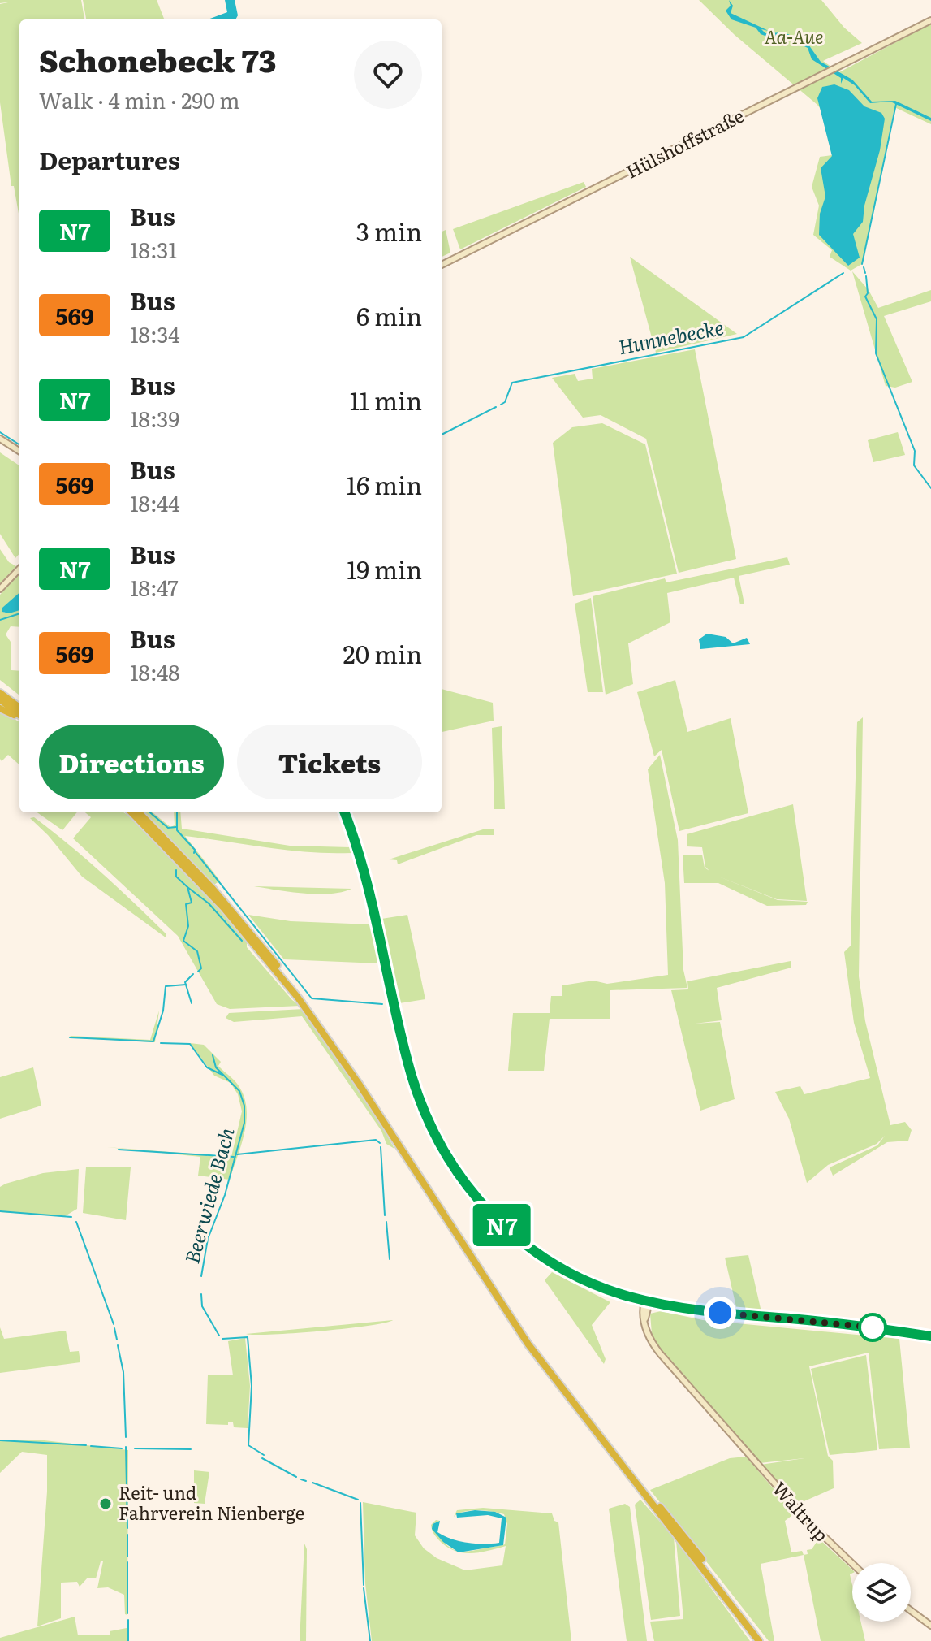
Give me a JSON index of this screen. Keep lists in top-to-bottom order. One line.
{"streets":{"main road":["Hülshoffstraße","Waltrup"]},"water":["Hunnebecke","Beerwiede Bach"],"parks":["Aa-Aue"],"places":["Reit- und Fahrverein Nienberge"],"lines":["bus line N7"],"page":{"on_map":"N7","heading":[["Schonebeck 73","Walk · 4 min · 290 m"],"Departures"],"list":[{"mark":"N7","name":"Bus","note":"18:31","value":"3 min"},{"mark":"569","name":"Bus","note":"18:34","value":"6 min"},{"mark":"N7","name":"Bus","note":"18:39","value":"11 min"},{"mark":"569","name":"Bus","note":"18:44","value":"16 min"},{"mark":"N7","name":"Bus","note":"18:47","value":"19 min"},{"mark":"569","name":"Bus","note":"18:48","value":"20 min"}],"buttons":["Directions","Tickets"]}}
